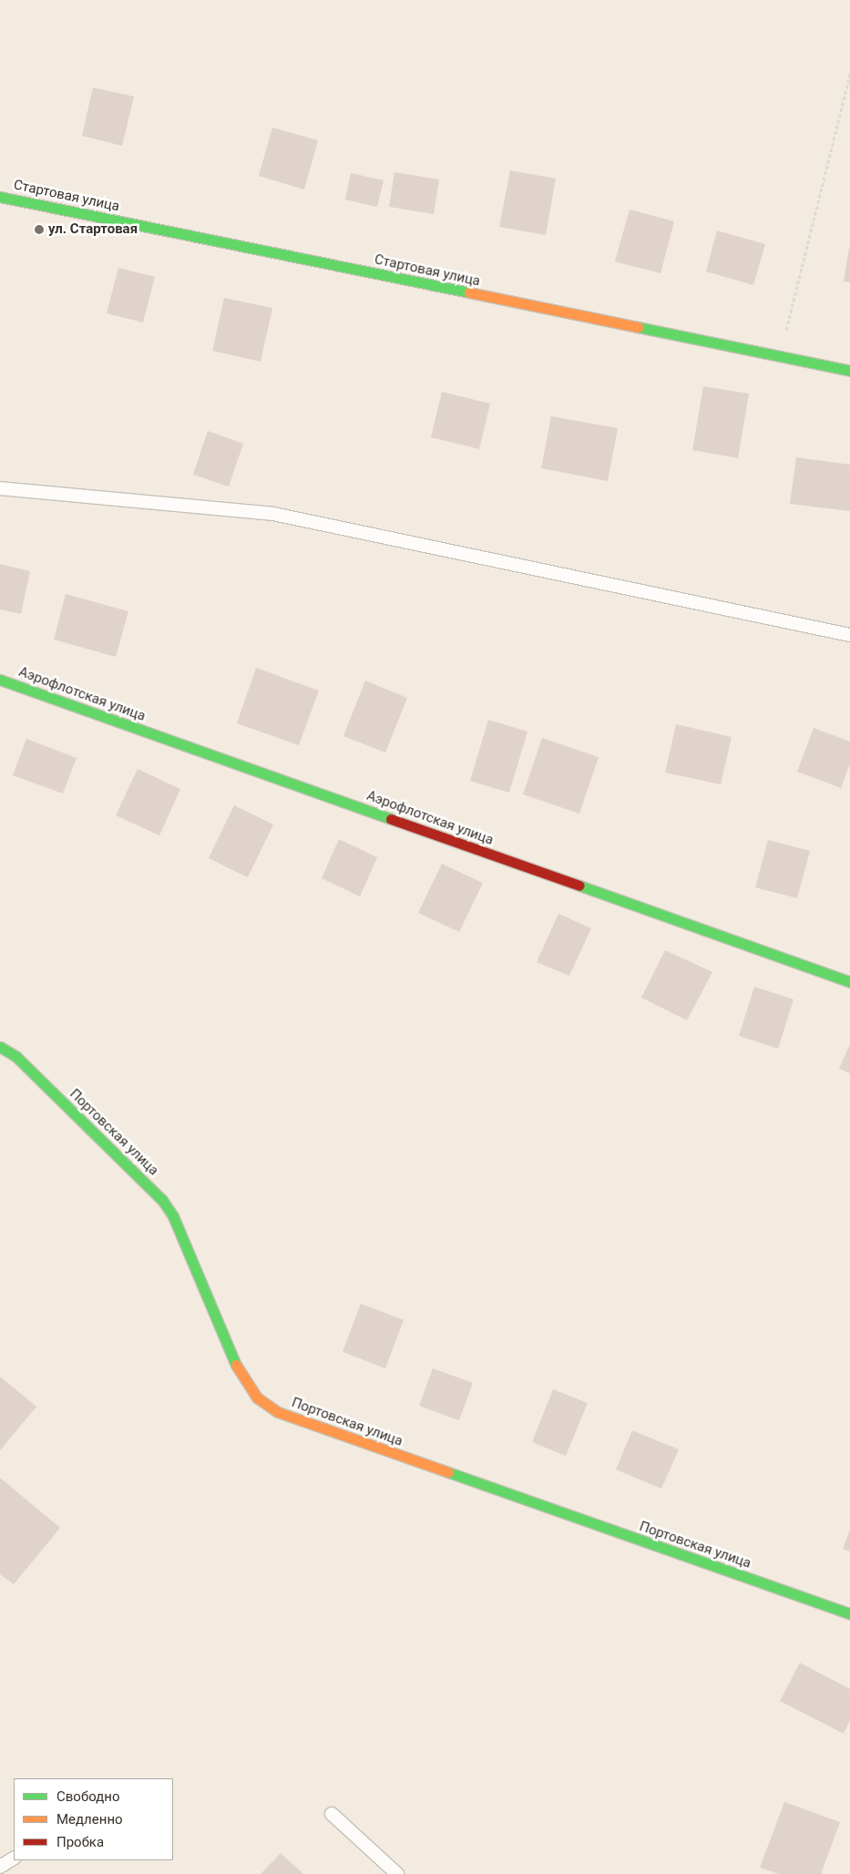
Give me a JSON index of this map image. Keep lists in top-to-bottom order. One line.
{"streets":{"main road":["Стартовая улица","Аэрофлотская улица","Портовская улица"]},"places":["ул. Стартовая"],"legend":["Свободно","Медленно","Пробка"]}
